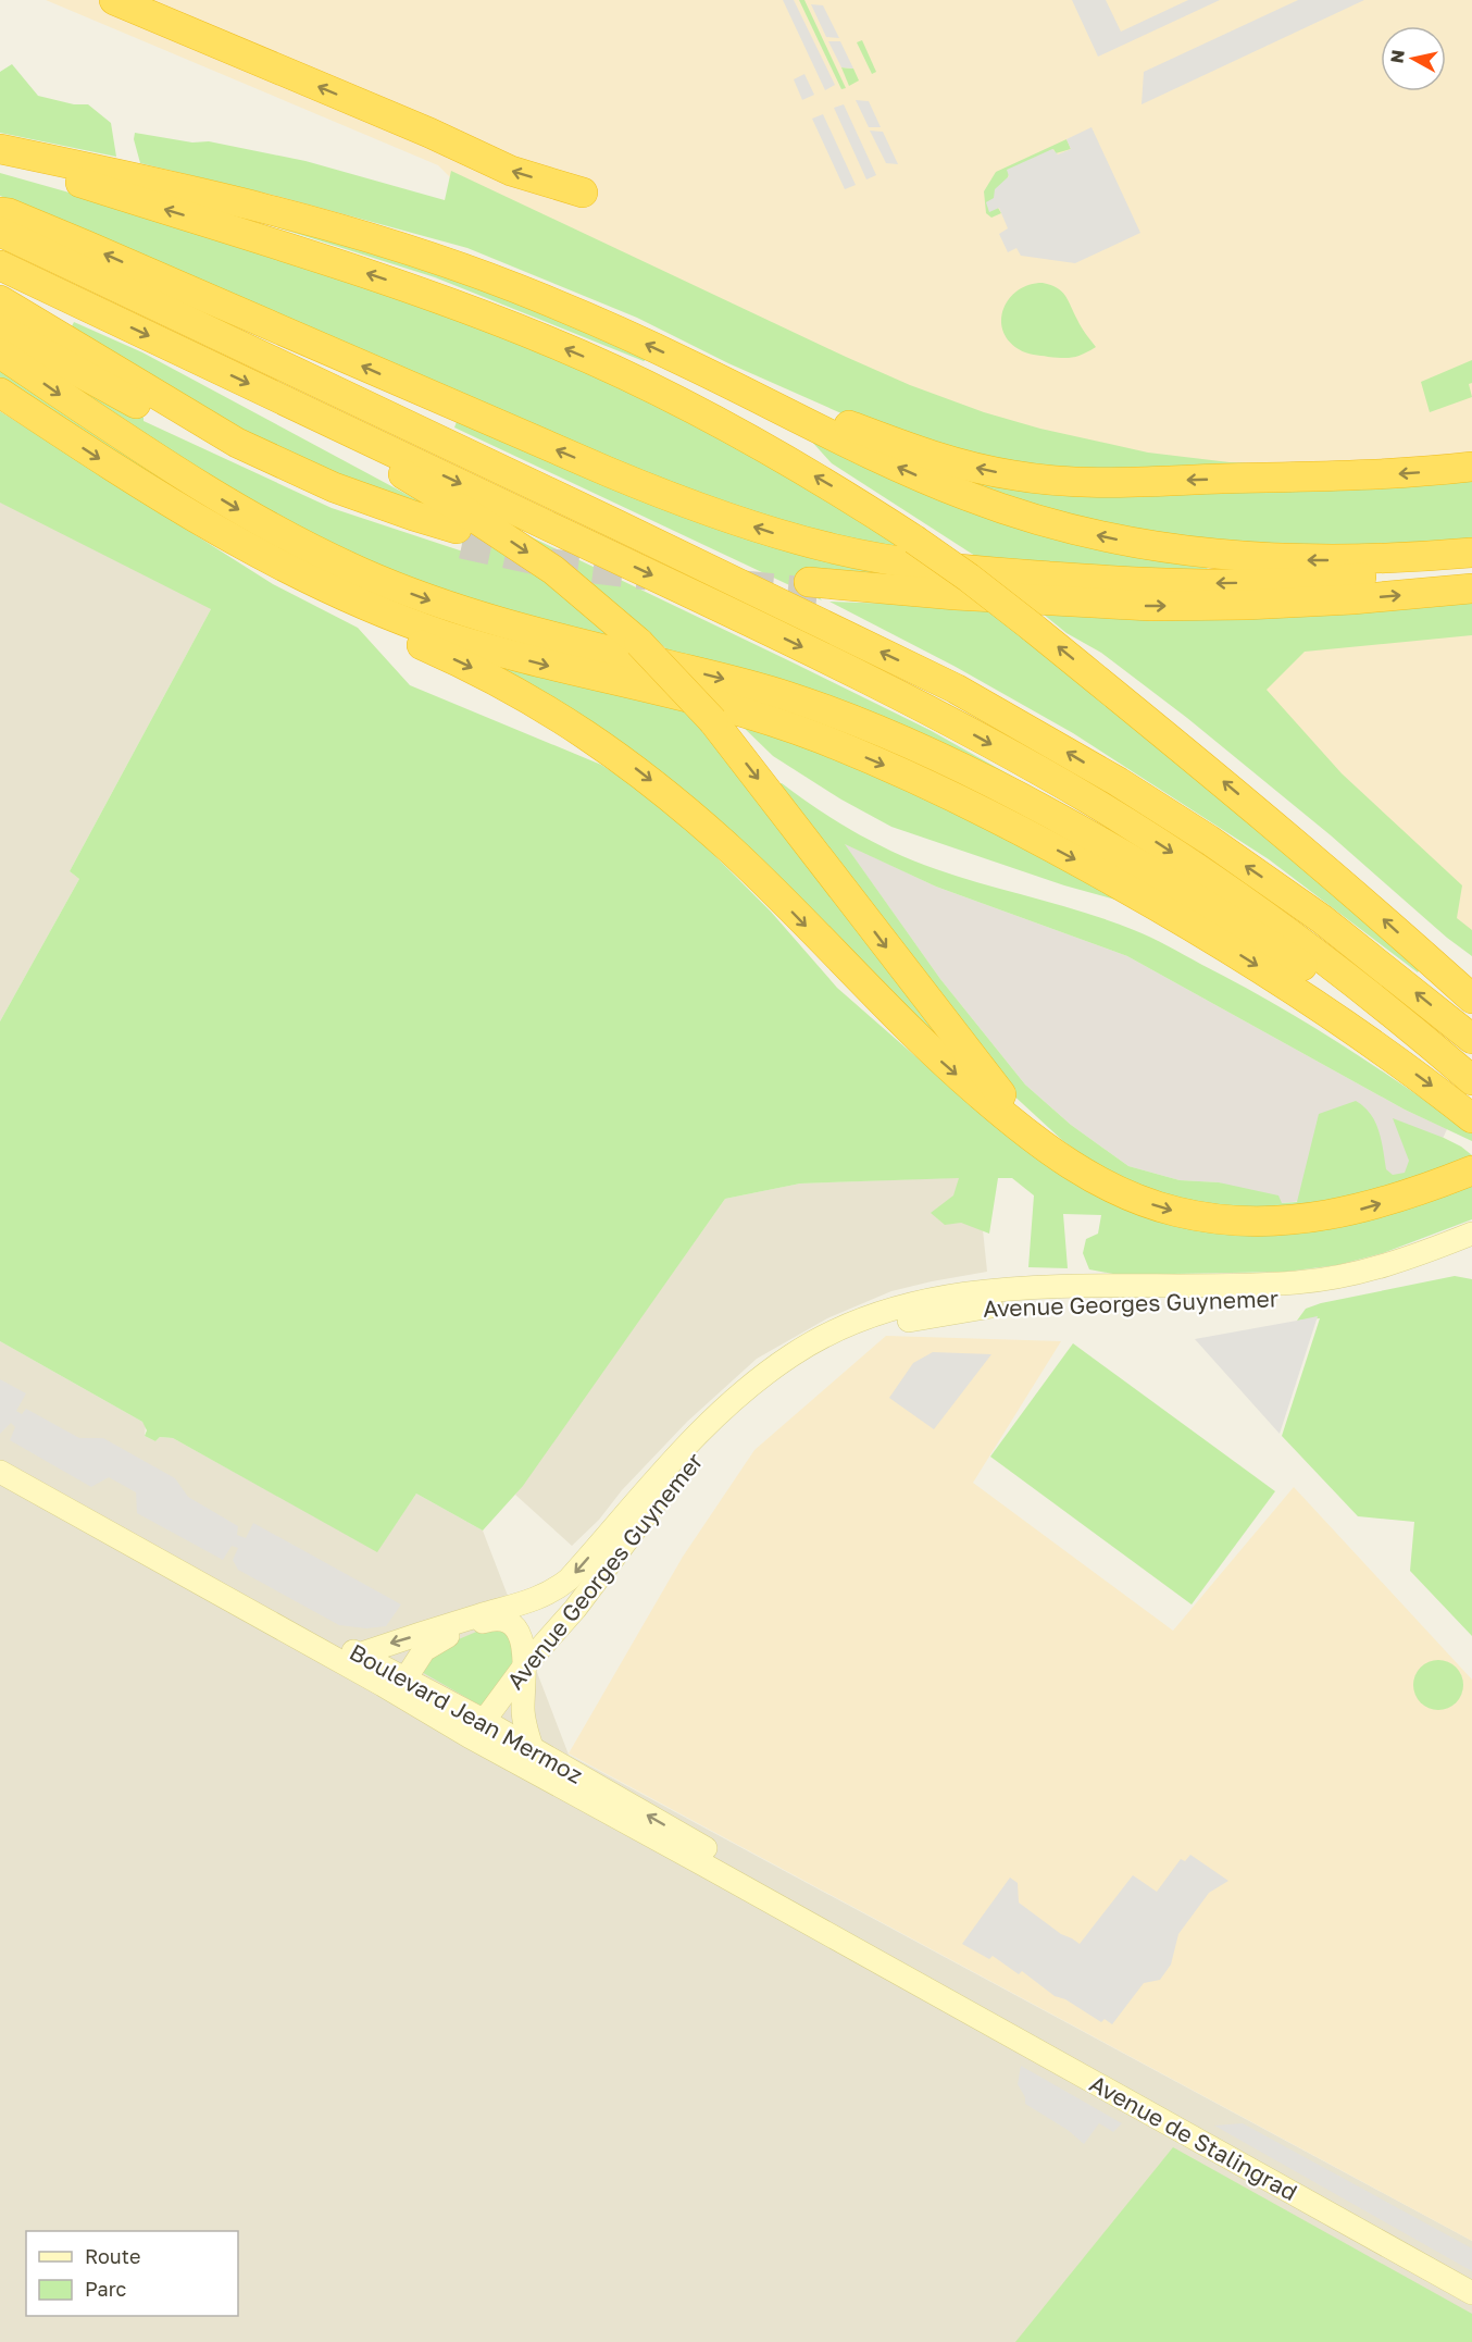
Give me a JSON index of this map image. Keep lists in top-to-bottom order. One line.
{"streets":{"main road":["Avenue Georges Guynemer","Boulevard Jean Mermoz","Avenue de Stalingrad"]},"crossings":[["Avenue Georges Guynemer","Boulevard Jean Mermoz"],["Boulevard Jean Mermoz","Avenue de Stalingrad"]],"legend":["Route","Parc"],"north":"left"}
